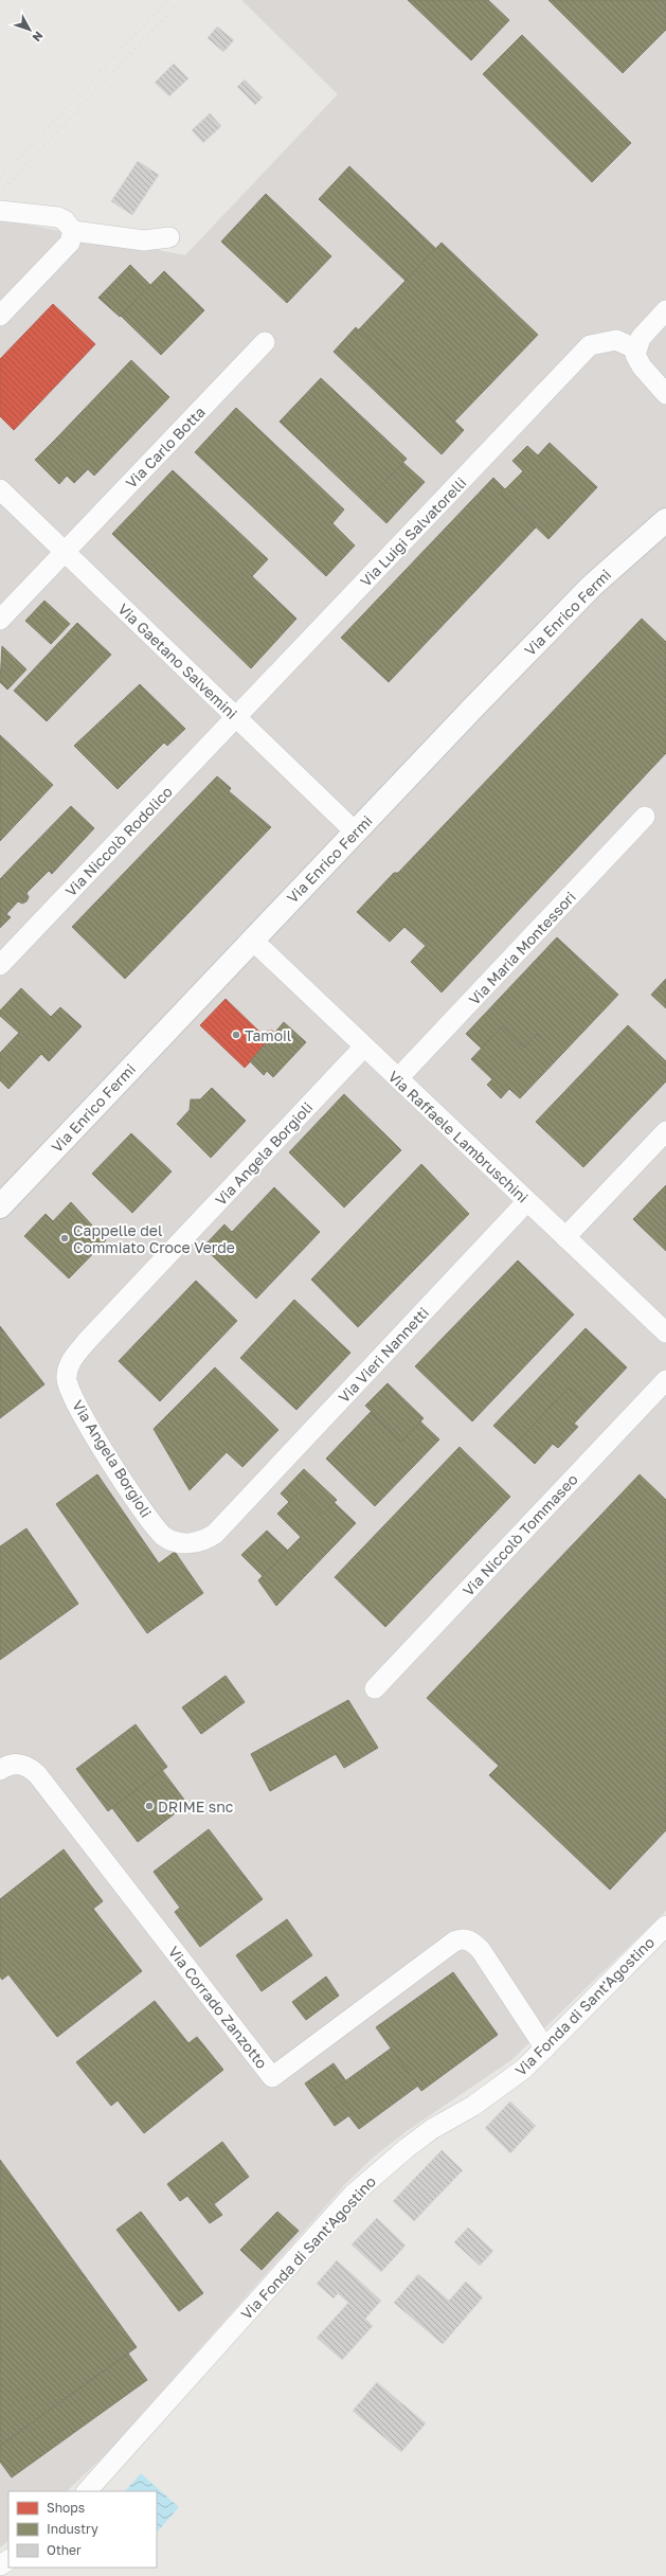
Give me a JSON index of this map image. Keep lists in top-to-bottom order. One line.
{"streets":{"street":["Via Carlo Botta","Via Luigi Salvatorelli","Via Enrico Fermi","Via Gaetano Salvemini","Via Niccolò Rodolico","Via Maria Montessori","Via Raffaele Lambruschini","Via Angela Borgioli","Via Vieri Nannetti","Via Niccolò Tommaseo","Via Fonda di Sant'Agostino","Via Corrado Zanzotto"]},"crossings":[["Via Carlo Botta","Via Gaetano Salvemini"],["Via Luigi Salvatorelli","Via Gaetano Salvemini"],["Via Luigi Salvatorelli","Via Niccolò Rodolico"],["Via Enrico Fermi","Via Gaetano Salvemini"],["Via Enrico Fermi","Via Raffaele Lambruschini"],["Via Gaetano Salvemini","Via Niccolò Rodolico"],["Via Maria Montessori","Via Raffaele Lambruschini"],["Via Raffaele Lambruschini","Via Angela Borgioli"],["Via Raffaele Lambruschini","Via Vieri Nannetti"],["Via Angela Borgioli","Via Vieri Nannetti"],["Via Fonda di Sant'Agostino","Via Corrado Zanzotto"]],"places":["Tamoil","Cappelle del Commiato Croce Verde","DRIME snc"],"legend":["Shops","Industry","Other"],"north":"bottom right"}
